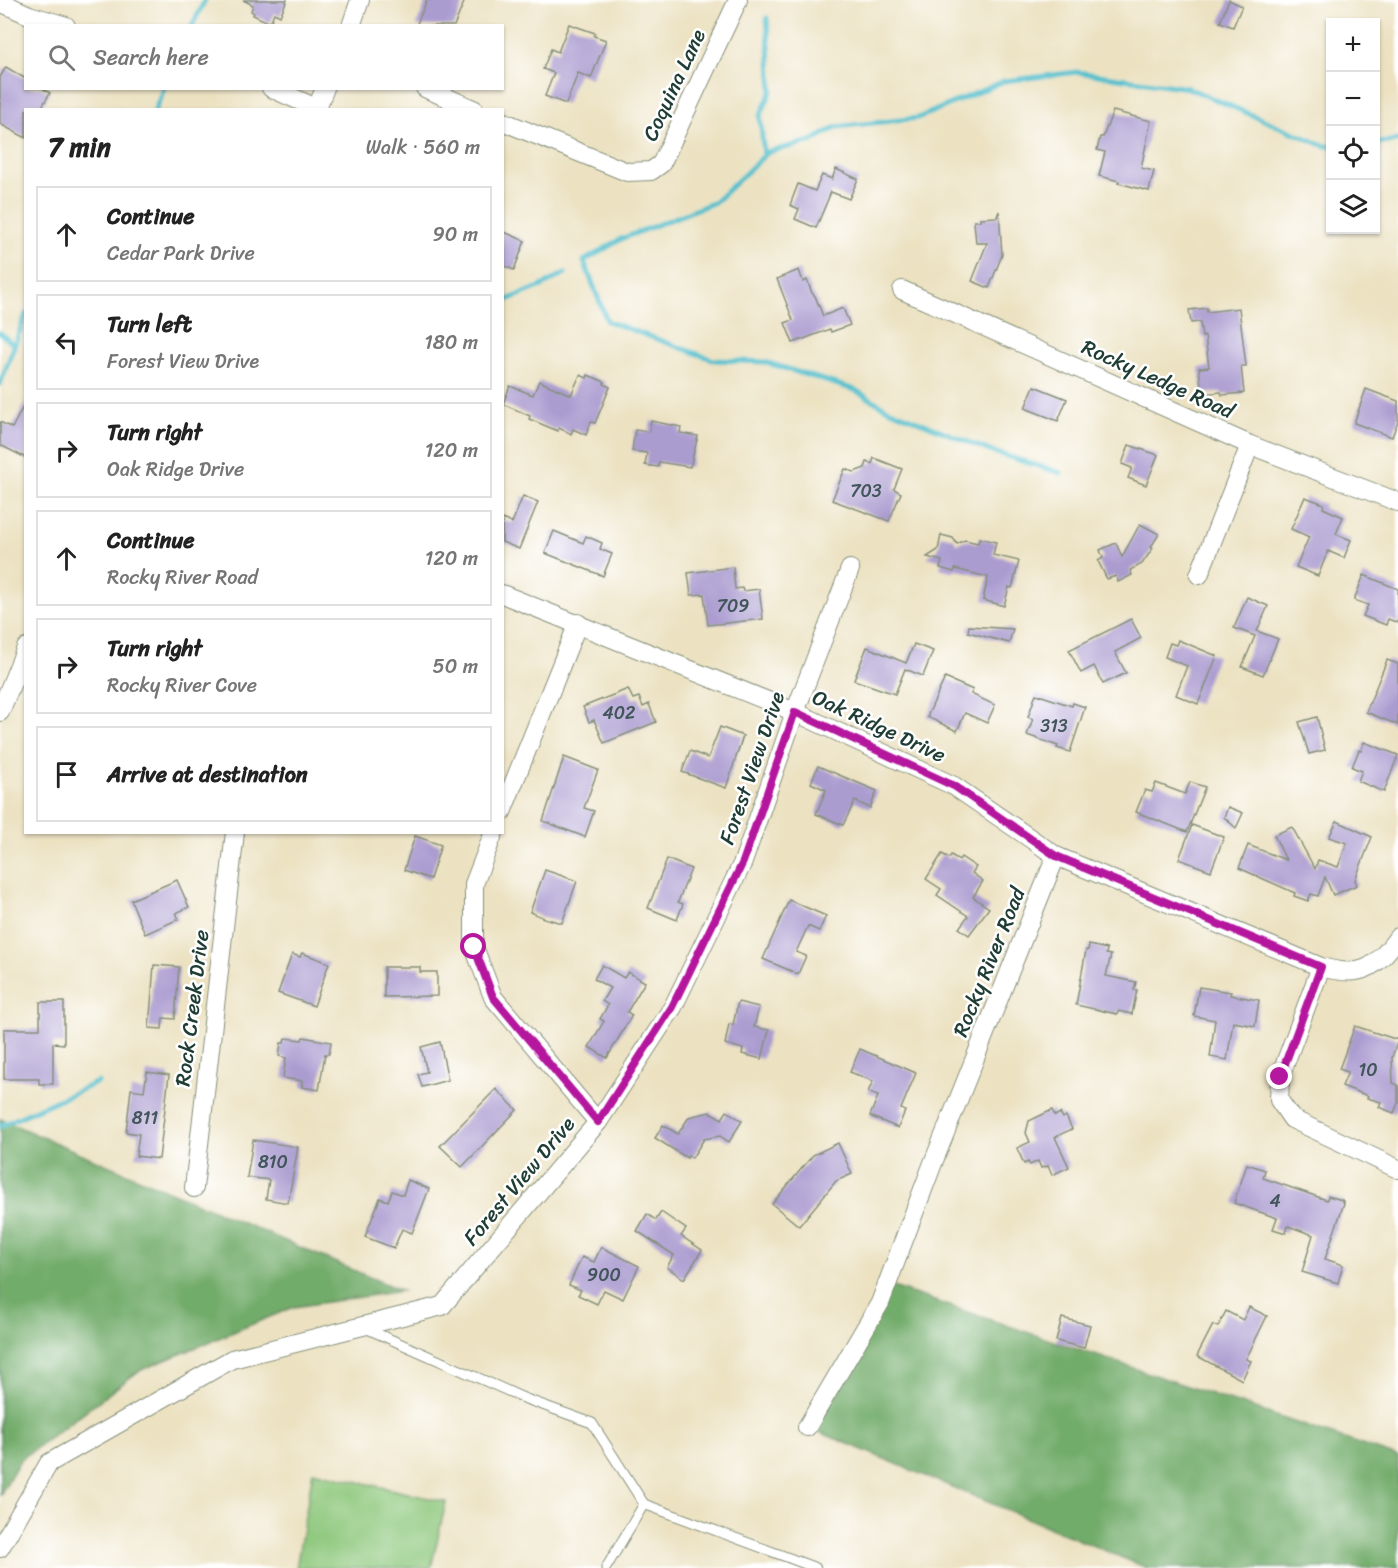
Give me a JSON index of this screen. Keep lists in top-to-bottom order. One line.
{"streets":{"street":["Coquina Lane","Rocky Ledge Road","Oak Ridge Drive","Forest View Drive","Rocky River Road","Rock Creek Drive"]},"crossings":[["Oak Ridge Drive","Forest View Drive"],["Oak Ridge Drive","Rocky River Road"]],"house_numbers":["703","709","402","313","10","811","810","4","900"],"page":{"map_buttons":["+","−"],"search":"Search here","heading":["7 min","Walk · 560 m"],"list":[["Continue","Cedar Park Drive","90 m"],["Turn left","Forest View Drive","180 m"],["Turn right","Oak Ridge Drive","120 m"],["Continue","Rocky River Road","120 m"],["Turn right","Rocky River Cove","50 m"],"Arrive at destination"]}}
